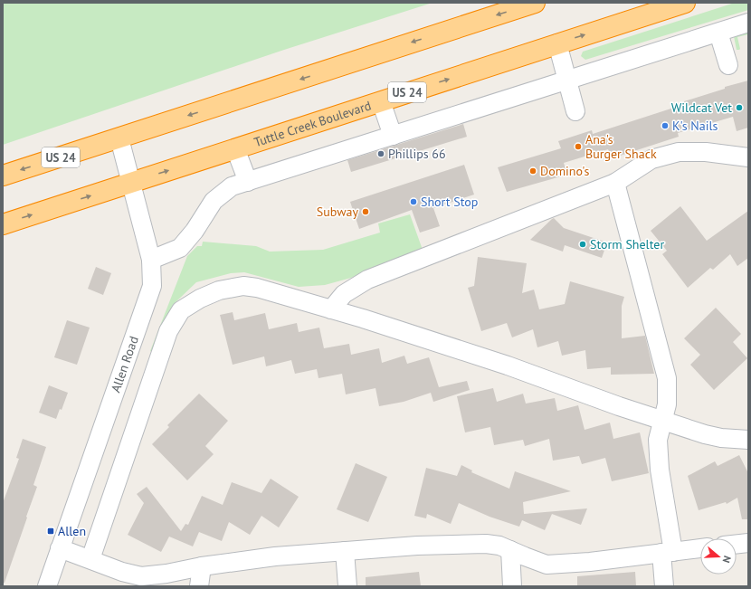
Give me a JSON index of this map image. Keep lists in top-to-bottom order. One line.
{"streets":{"highway":["US 24","Tuttle Creek Boulevard"],"street":["Allen Road"]},"crossings":[["US 24","Allen Road"],["Tuttle Creek Boulevard","Allen Road"]],"places":{"other":["Wildcat Vet","K's Nails","Ana's Burger Shack","Phillips 66","Domino's","Short Stop","Subway","Storm Shelter"],"transit":["Allen"]},"north":"right"}
